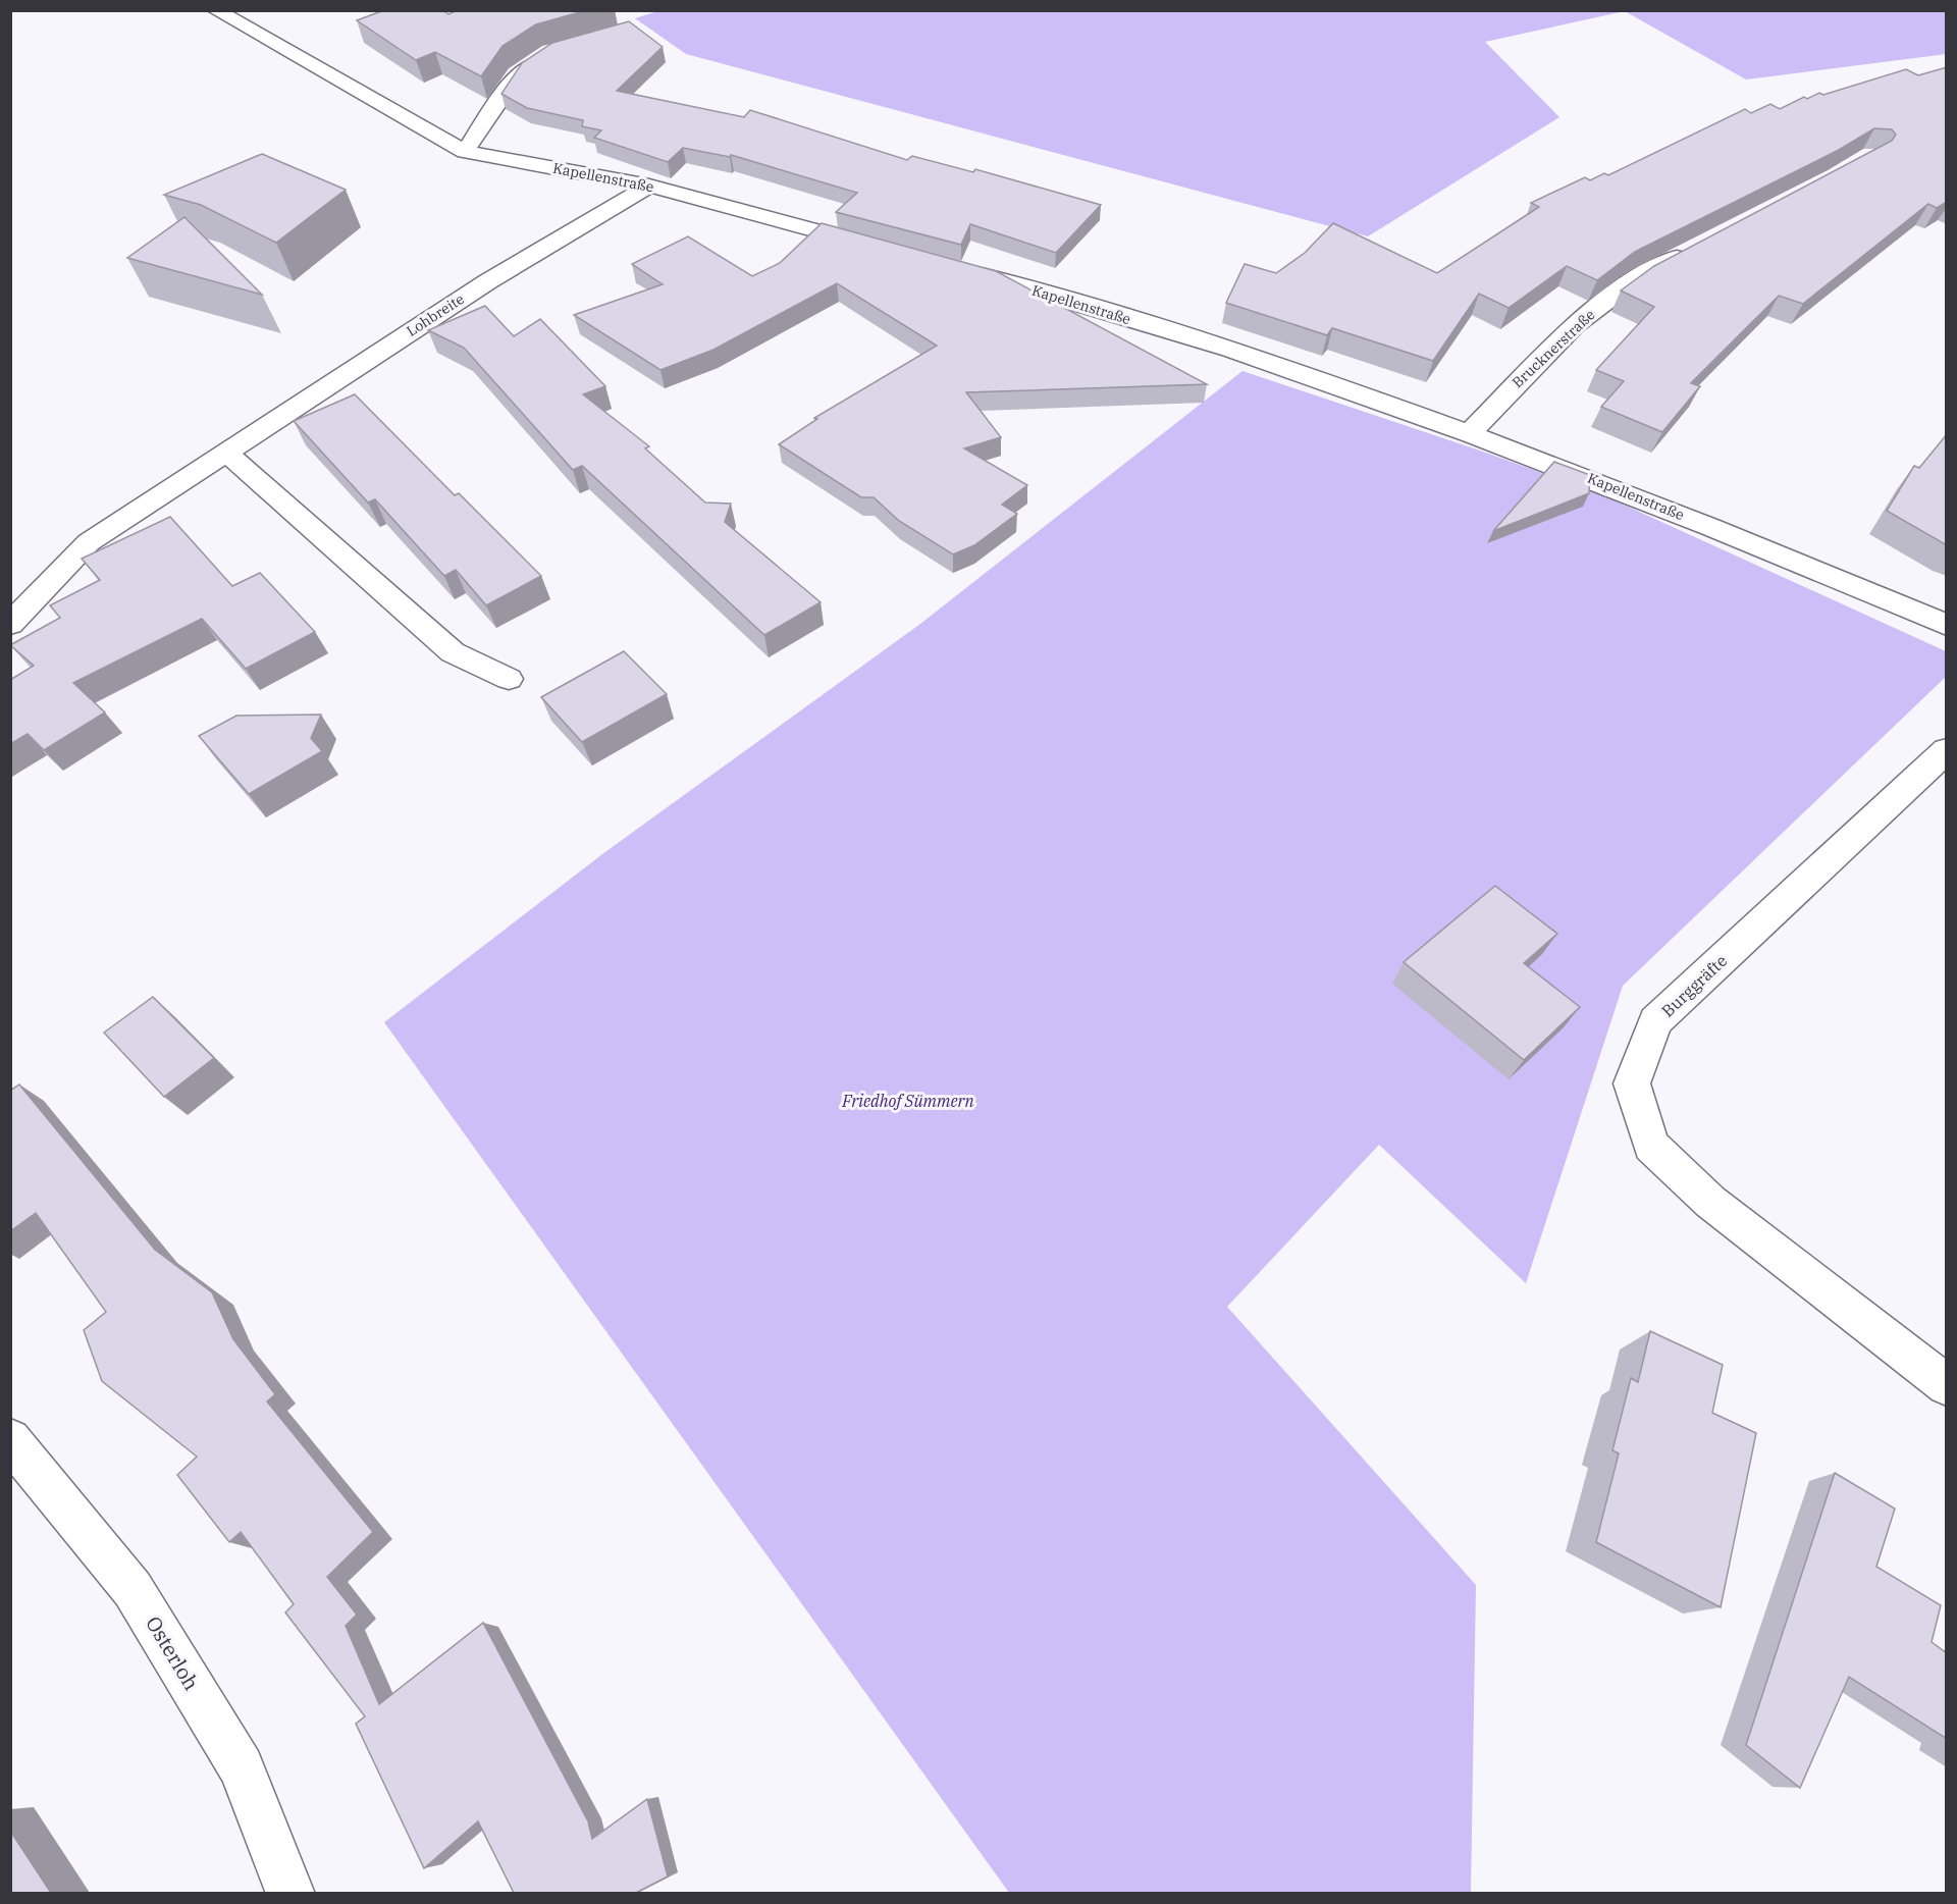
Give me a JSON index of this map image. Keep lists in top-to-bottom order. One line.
{"streets":{"street":["Kapellenstraße","Lohbreite","Brucknerstraße","Burggräfte","Osterloh"]},"crossings":[["Kapellenstraße","Lohbreite"],["Kapellenstraße","Brucknerstraße"]],"parks":["Friedhof Sümmern"]}
